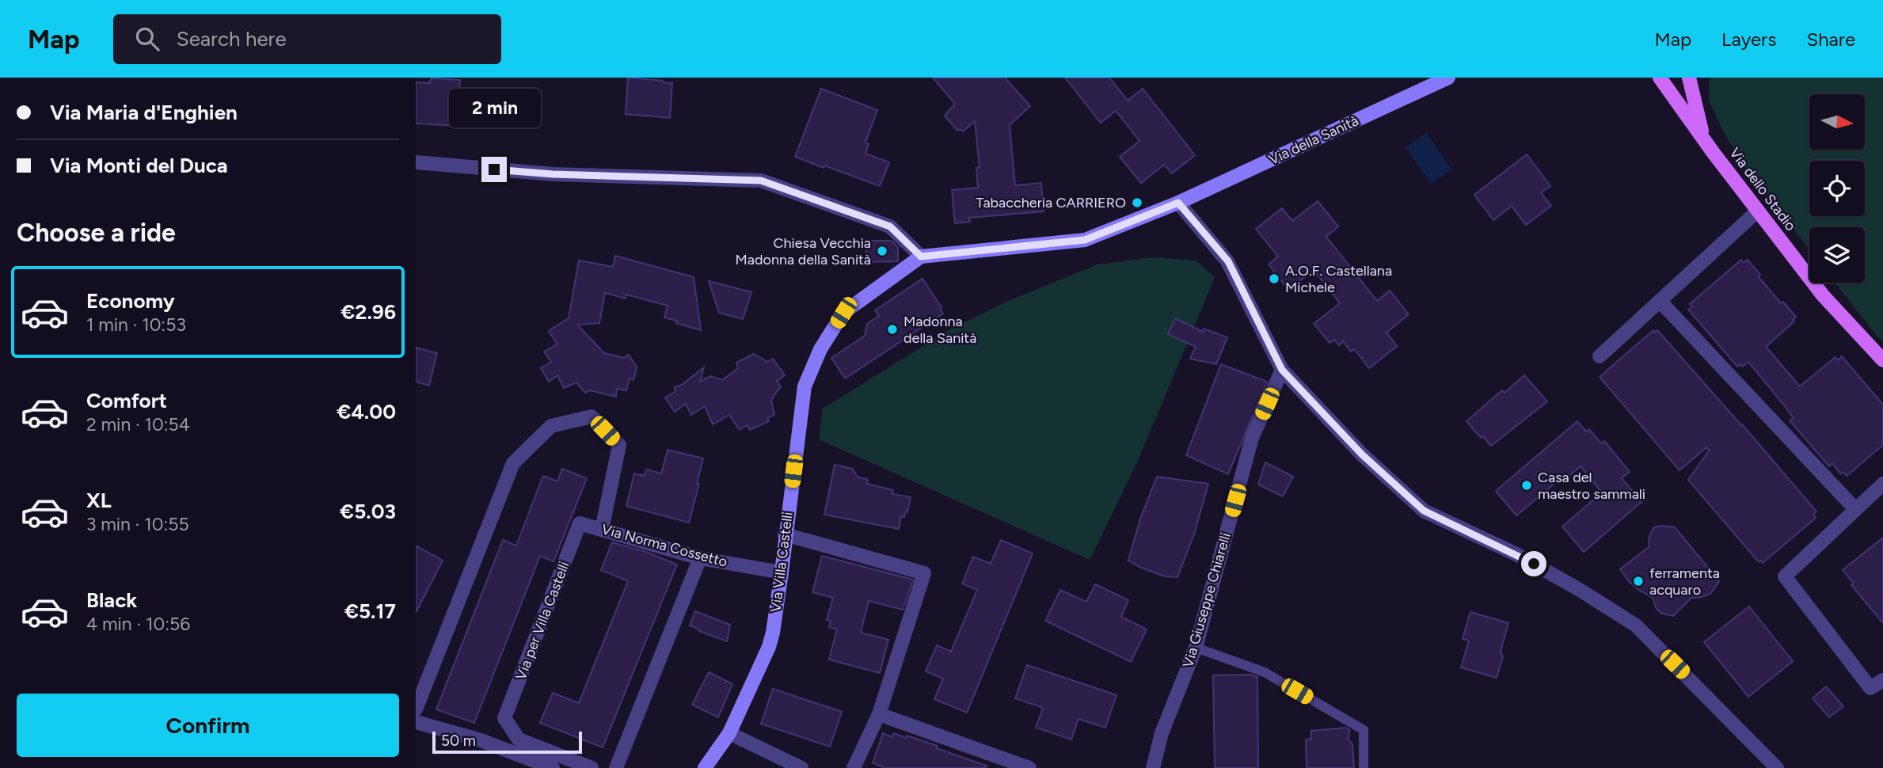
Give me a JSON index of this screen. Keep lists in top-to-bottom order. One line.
{"streets":{"main road":["Via della Sanità","Via dello Stadio","Via Villa Castelli"],"street":["Via Norma Cossetto","Via Giuseppe Chiarelli","Via per Villa Castelli"]},"crossings":[["Via Norma Cossetto","Via Villa Castelli"],["Via Norma Cossetto","Via per Villa Castelli"]],"places":["Tabaccheria CARRIERO","Chiesa Vecchia Madonna della Sanità","A.O.F. Castellana Michele","Madonna della Sanità","Casa del maestro sammali","ferramenta acquaro"],"scale_bar":"50 m","north":"right","page":{"header":"Map","search":"Search here","nav":["Map","Layers","Share"],"banner":["Via Maria d'Enghien","Via Monti del Duca"],"bubble":"2 min","heading":"Choose a ride","list":[{"name":"Economy","note":"1 min · 10:53","value":"€2.96"},{"name":"Comfort","note":"2 min · 10:54","value":"€4.00"},{"name":"XL","note":"3 min · 10:55","value":"€5.03"},{"name":"Black","note":"4 min · 10:56","value":"€5.17"}],"buttons":"Confirm","scale":"50 m"}}
